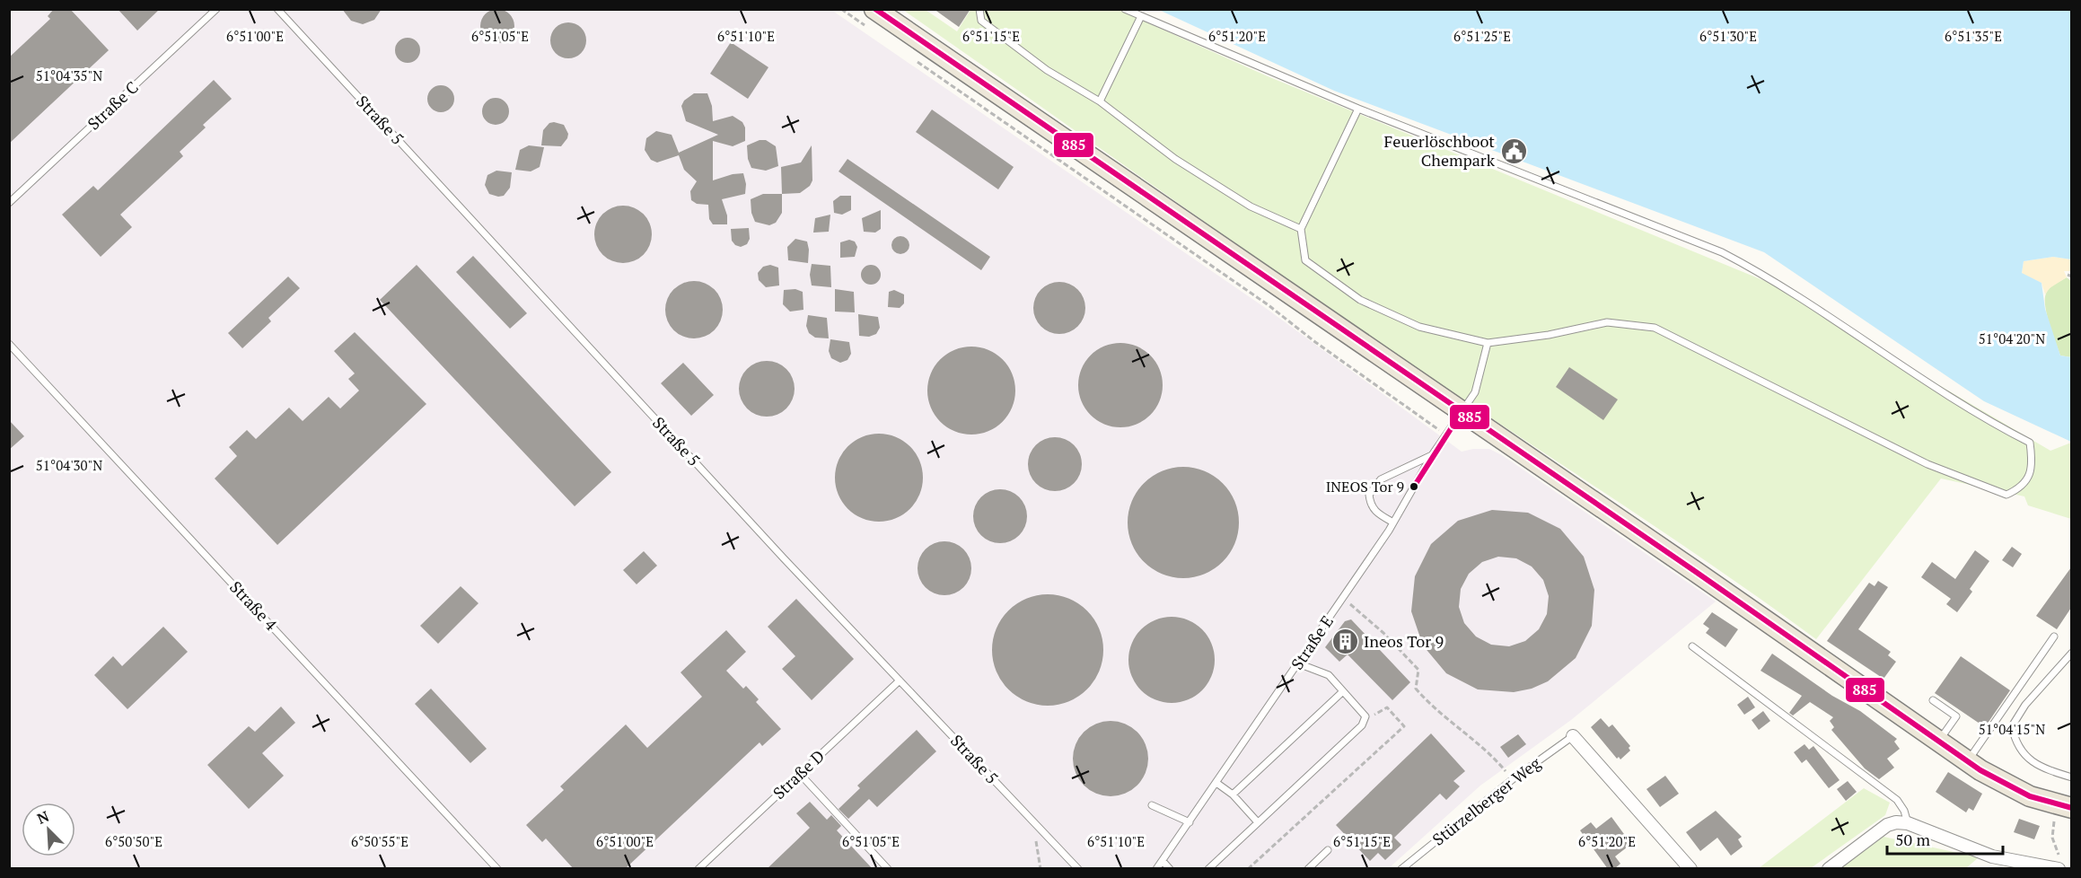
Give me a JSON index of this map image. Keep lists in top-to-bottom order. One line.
{"streets":{"lane":["Straße C","Straße 5","Straße 4","Straße E","Straße D","Stürzelberger Weg"]},"crossings":[["Straße 5","Straße D"]],"places":{"public building":["Feuerlöschboot Chempark"],"other":["INEOS Tor 9"],"building":["Ineos Tor 9"]},"lines":["transit line 885"],"scale_bar":"50 m","north":"top left","coordinates":["6°51'00\"E","6°51'05\"E","6°51'10\"E","6°51'15\"E","6°51'20\"E","6°51'25\"E","6°51'30\"E","6°51'35\"E","51°04'35\"N","51°04'20\"N","51°04'30\"N","51°04'15\"N","6°50'50\"E","6°50'55\"E"]}
